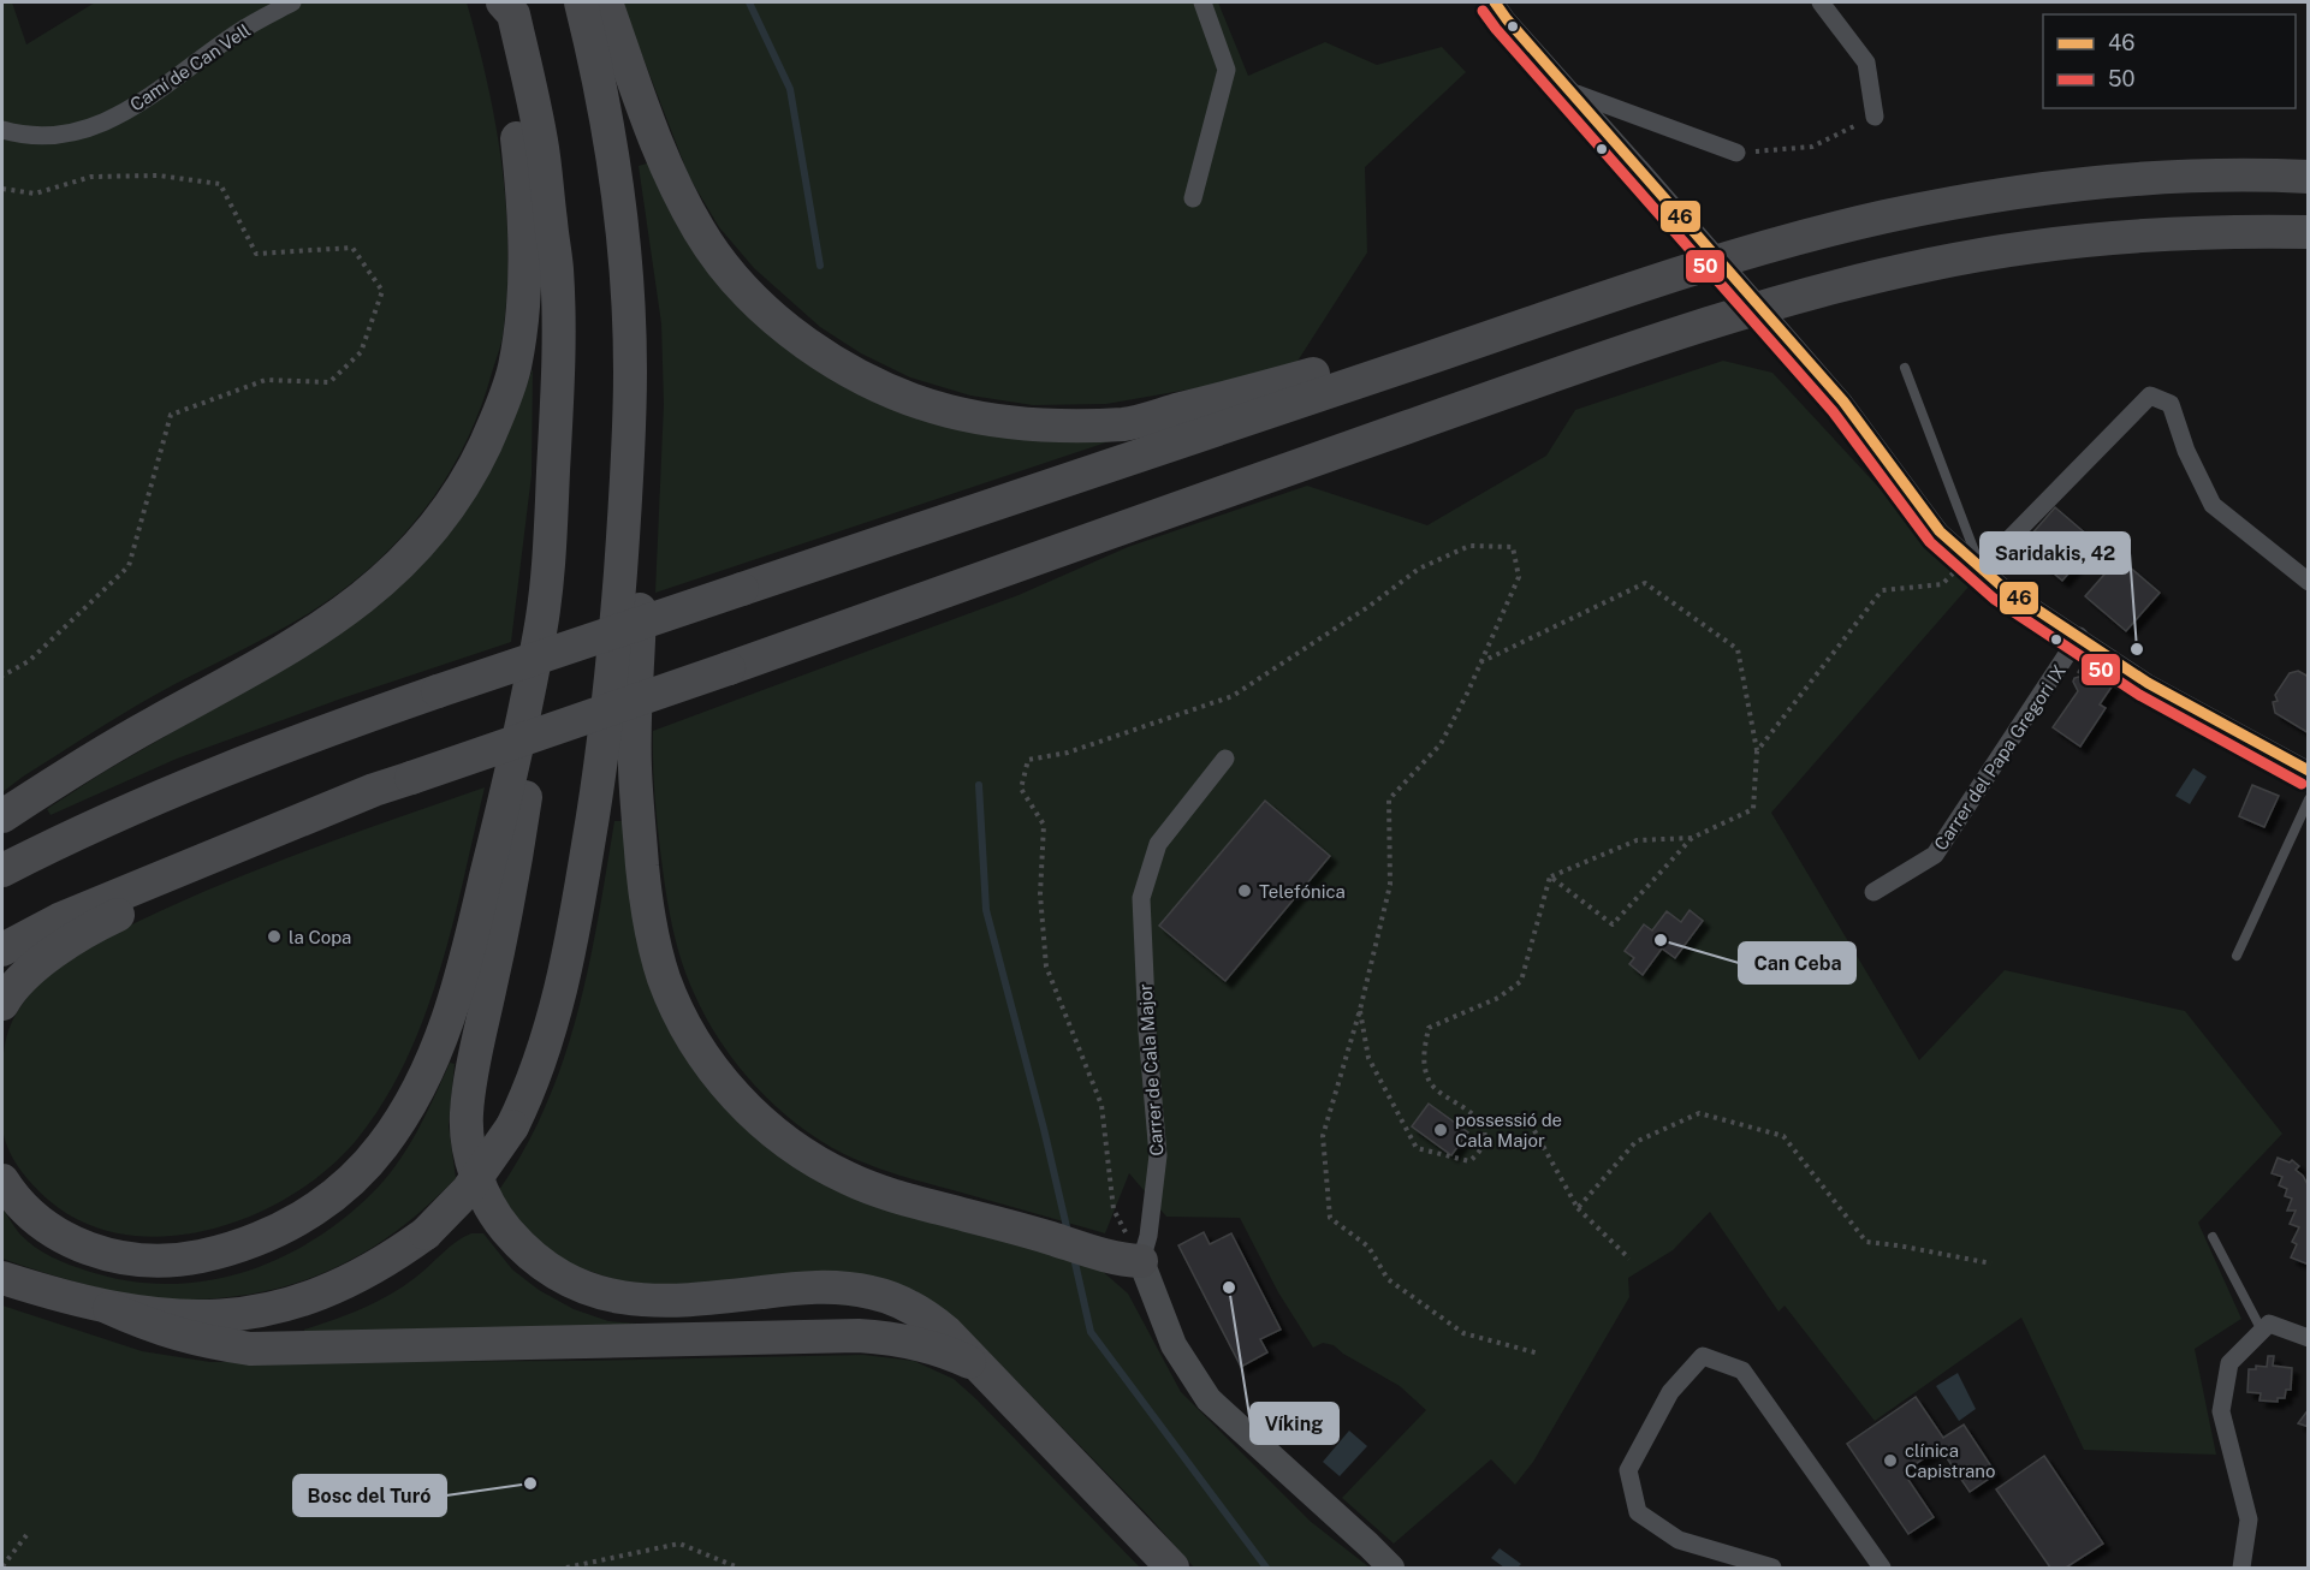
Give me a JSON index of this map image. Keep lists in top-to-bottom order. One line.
{"streets":{"street":["Camí de Can Vell","Carrer del Papa Gregori IX","Carrer de Cala Major"]},"places":["Saridakis, 42","Telefónica","la Copa","Can Ceba","possessió de Cala Major","Víking","clínica Capistrano","Bosc del Turó"],"lines":["transit line 46","transit line 50"],"legend":["46","50"]}
